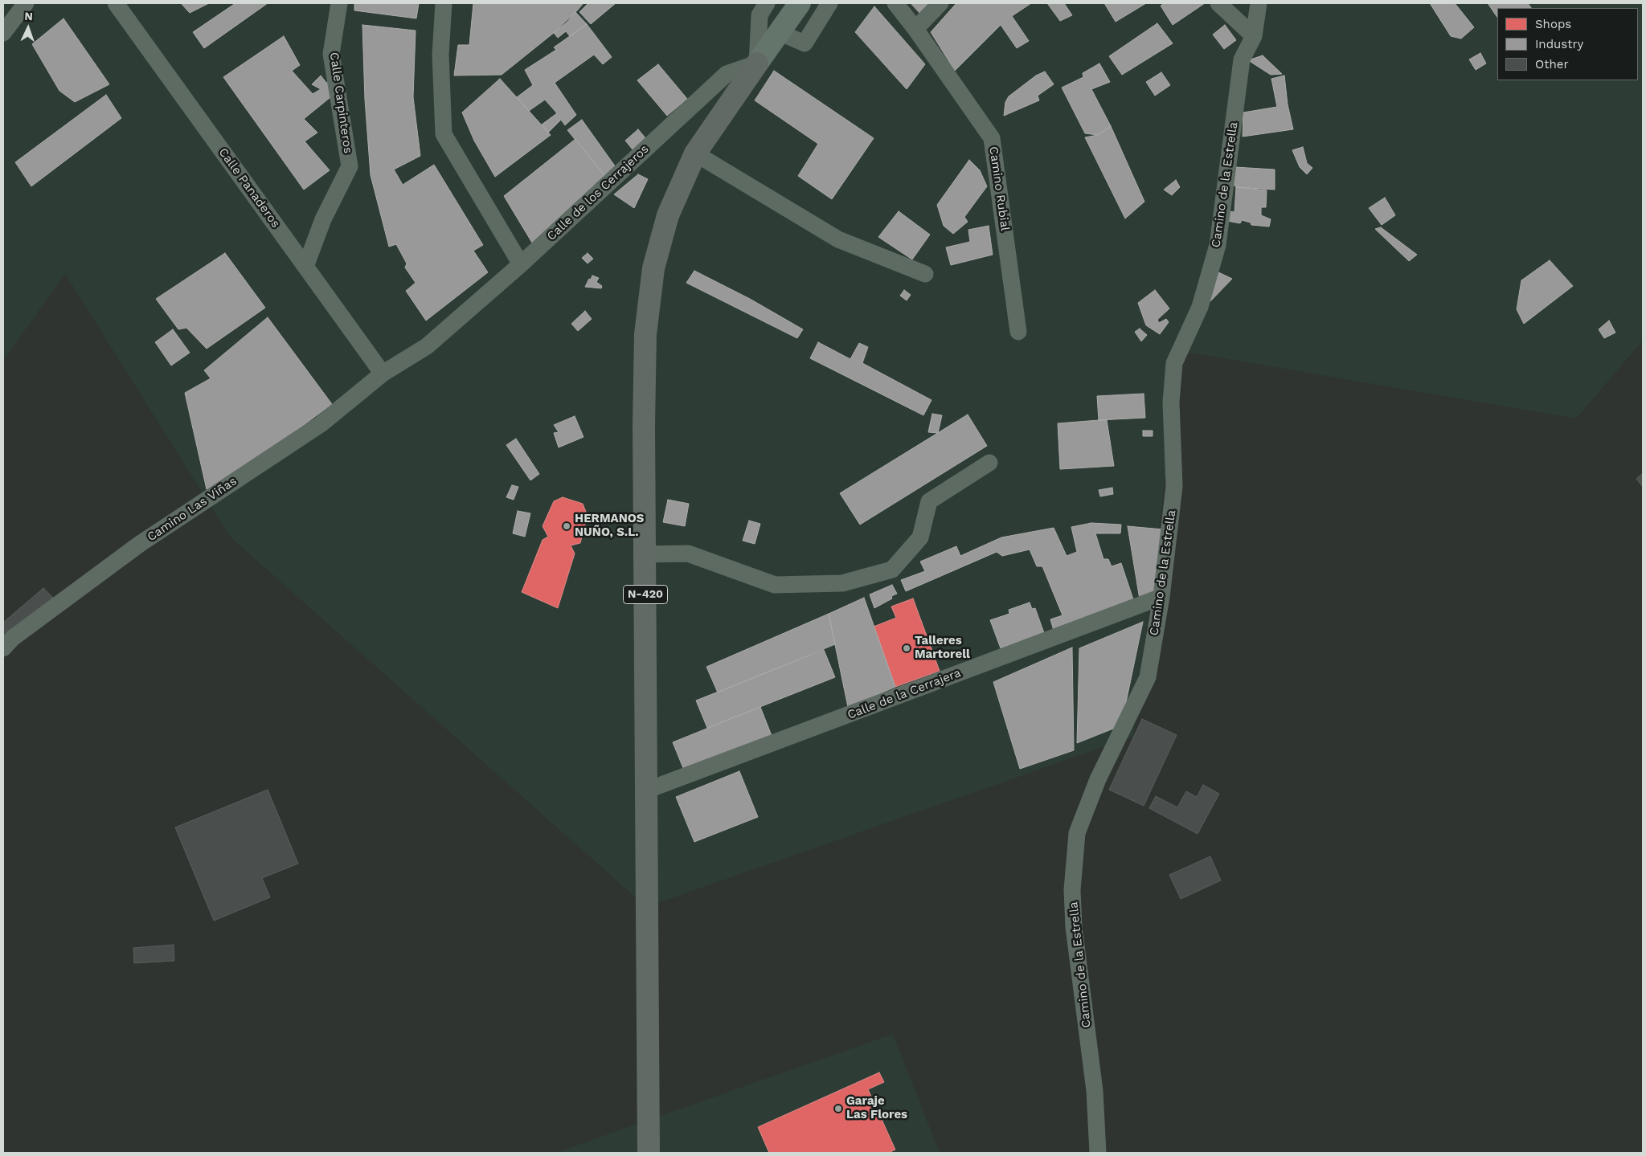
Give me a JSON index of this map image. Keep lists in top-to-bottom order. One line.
{"streets":{"highway":["N-420"],"street":["Calle Carpinteros","Camino de la Estrella","Calle Panaderos","Camino Rubial","Calle de los Cerrajeros","Camino Las Viñas","Calle de la Cerrajera"]},"crossings":[["Calle Carpinteros","Calle Panaderos"],["Camino de la Estrella","Calle de la Cerrajera"],["Calle Panaderos","Calle de los Cerrajeros"],["Calle Panaderos","Camino Las Viñas"],["Calle de los Cerrajeros","Camino Las Viñas"],["Calle de los Cerrajeros","N-420"],["N-420","Calle de la Cerrajera"]],"places":["HERMANOS NUÑO, S.L.","Talleres Martorell","Garaje Las Flores"],"legend":["Shops","Industry","Other"],"north":"top"}
